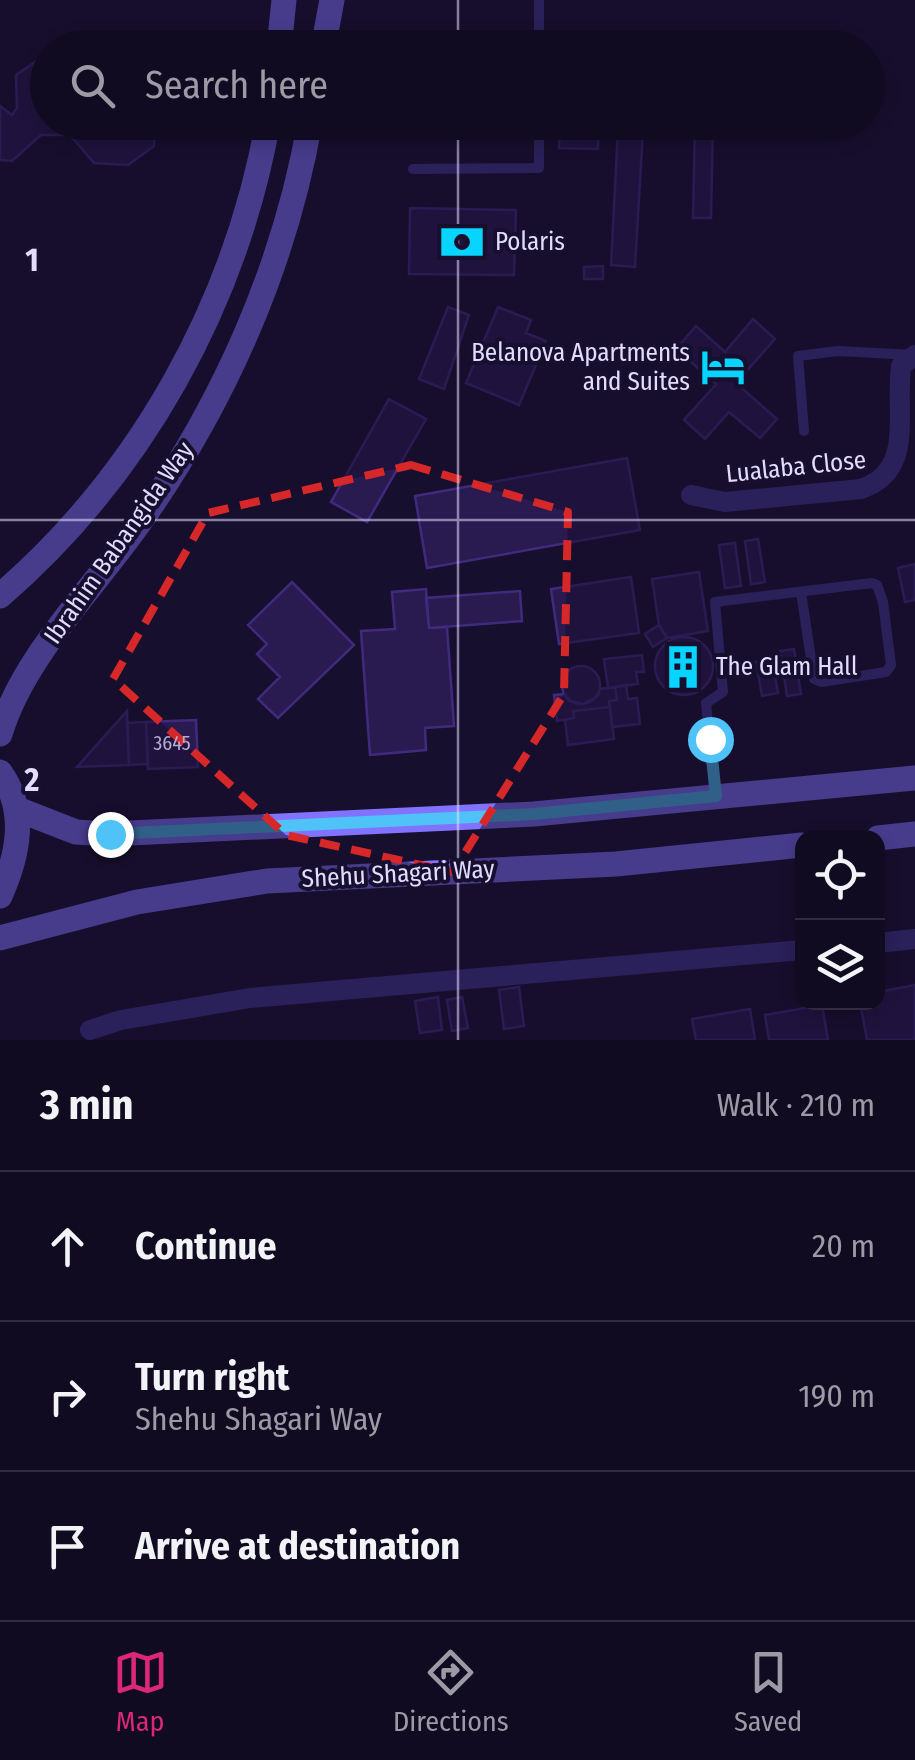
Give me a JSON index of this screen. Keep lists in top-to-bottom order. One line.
{"streets":{"main road":["Ibrahim Babangida Way","Shehu Shagari Way"],"street":["Lualaba Close"]},"places":{"bank":["Polaris"],"hotel":["Belanova Apartments and Suites"],"building":["The Glam Hall"]},"house_numbers":["3645"],"page":{"search":"Search here","heading":["3 min","Walk · 210 m"],"list":[["Continue","20 m"],["Turn right","Shehu Shagari Way","190 m"],"Arrive at destination"],"nav":["Map","Directions","Saved"]},"grid":{"rows":["1","2"]}}
